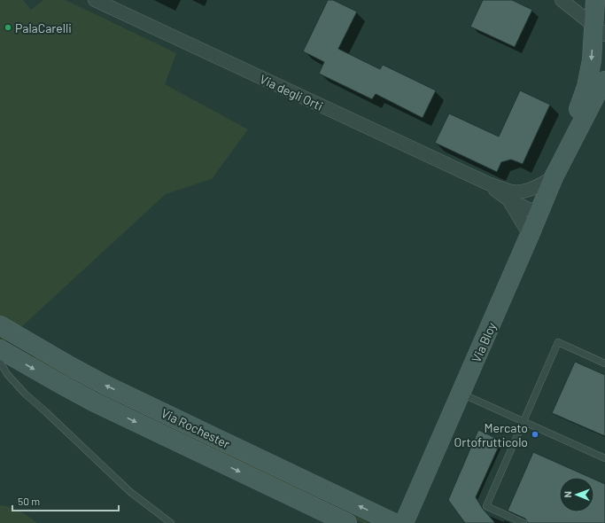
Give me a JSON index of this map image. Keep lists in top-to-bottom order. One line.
{"streets":{"main road":["Via Bloy","Via Rochester"],"street":["Via degli Orti"]},"crossings":[["Via degli Orti","Via Bloy"]],"places":["PalaCarelli","Mercato Ortofrutticolo"],"scale_bar":"50 m","north":"left"}
